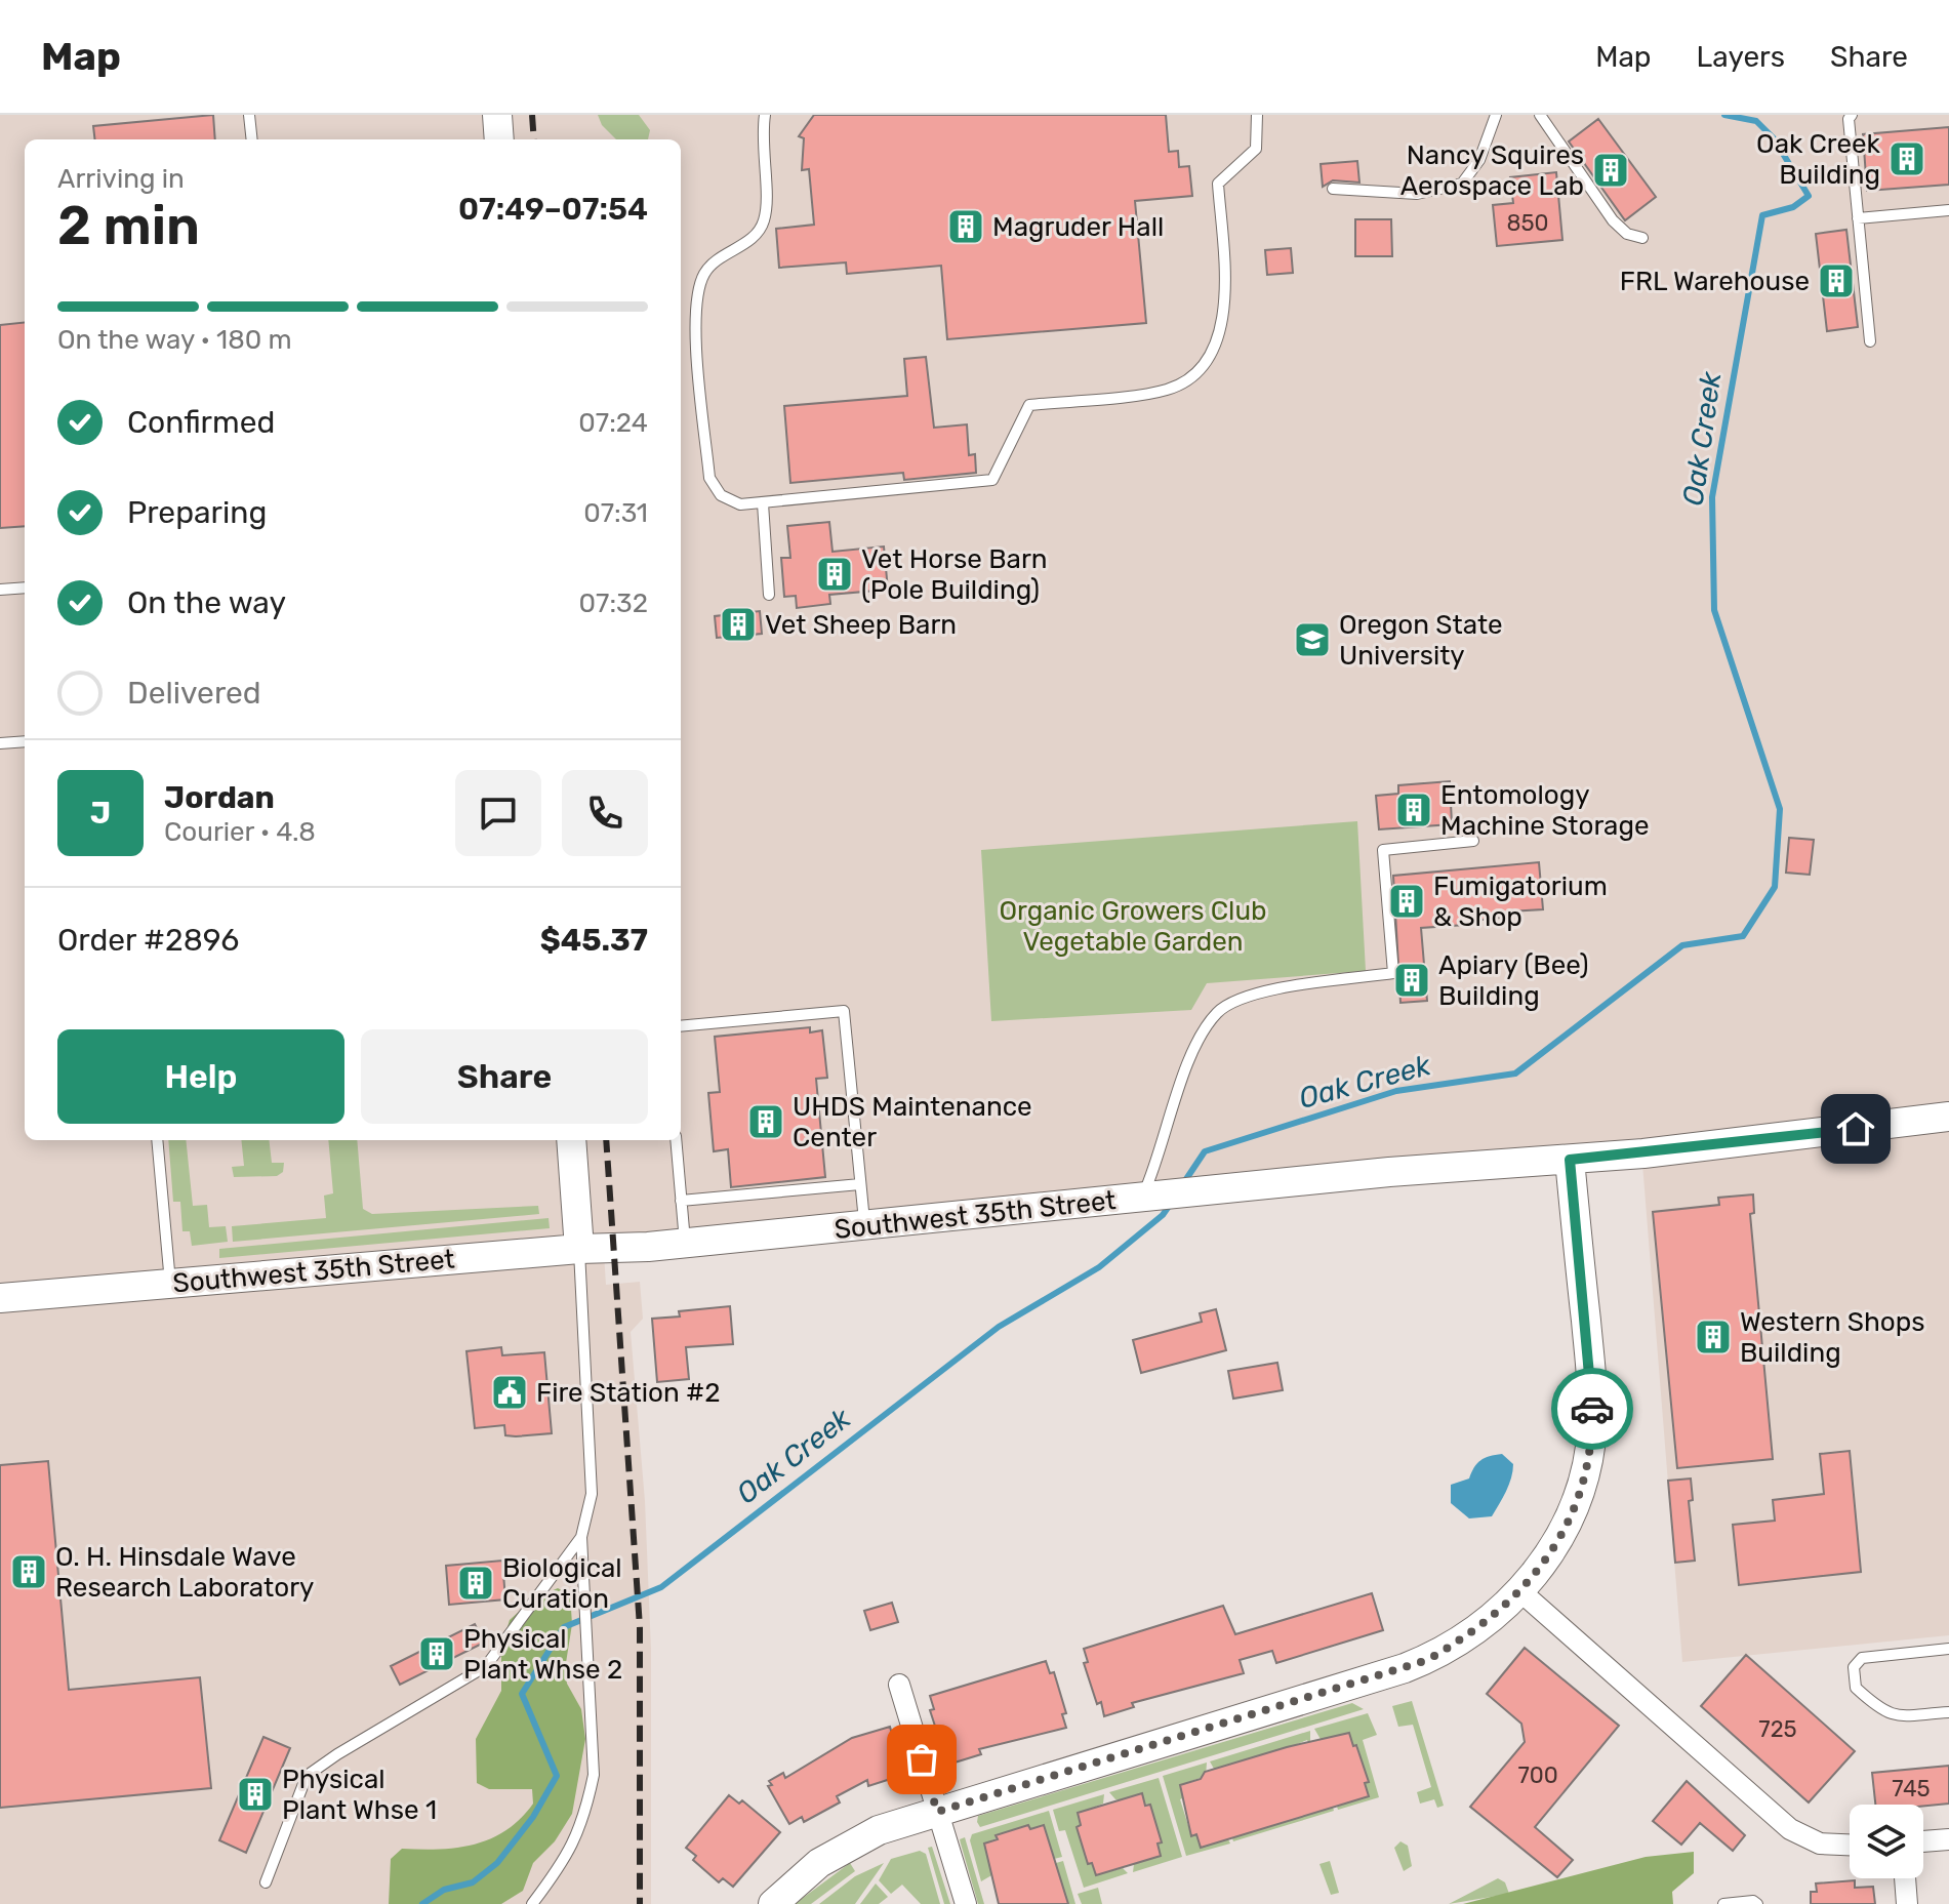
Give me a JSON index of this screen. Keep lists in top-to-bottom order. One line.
{"streets":{"main road":["Southwest 35th Street"]},"water":["Oak Creek"],"parks":["Organic Growers Club Vegetable Garden"],"places":{"building":["Oak Creek Building","Nancy Squires Aerospace Lab","Magruder Hall","FRL Warehouse","Vet Horse Barn (Pole Building)","Vet Sheep Barn","Entomology Machine Storage","Fumigatorium & Shop","Apiary (Bee) Building","UHDS Maintenance Center","Western Shops Building","O. H. Hinsdale Wave Research Laboratory","Biological Curation","Physical Plant Whse 2","Physical Plant Whse 1"],"school or university":["Oregon State University"],"public building":["Fire Station #2"]},"house_numbers":["850","725","700","745"],"page":{"header":"Map","nav":["Map","Layers","Share"],"heading":["2 min","Arriving in","07:49–07:54"],"panel":["Jordan","Courier · 4.8","Order #2896","$45.37"],"bar":"On the way · 180 m","list":[["Confirmed","07:24"],["Preparing","07:31"],["On the way","07:32"],"Delivered"],"round":"J","buttons":["Help","Share"]}}
